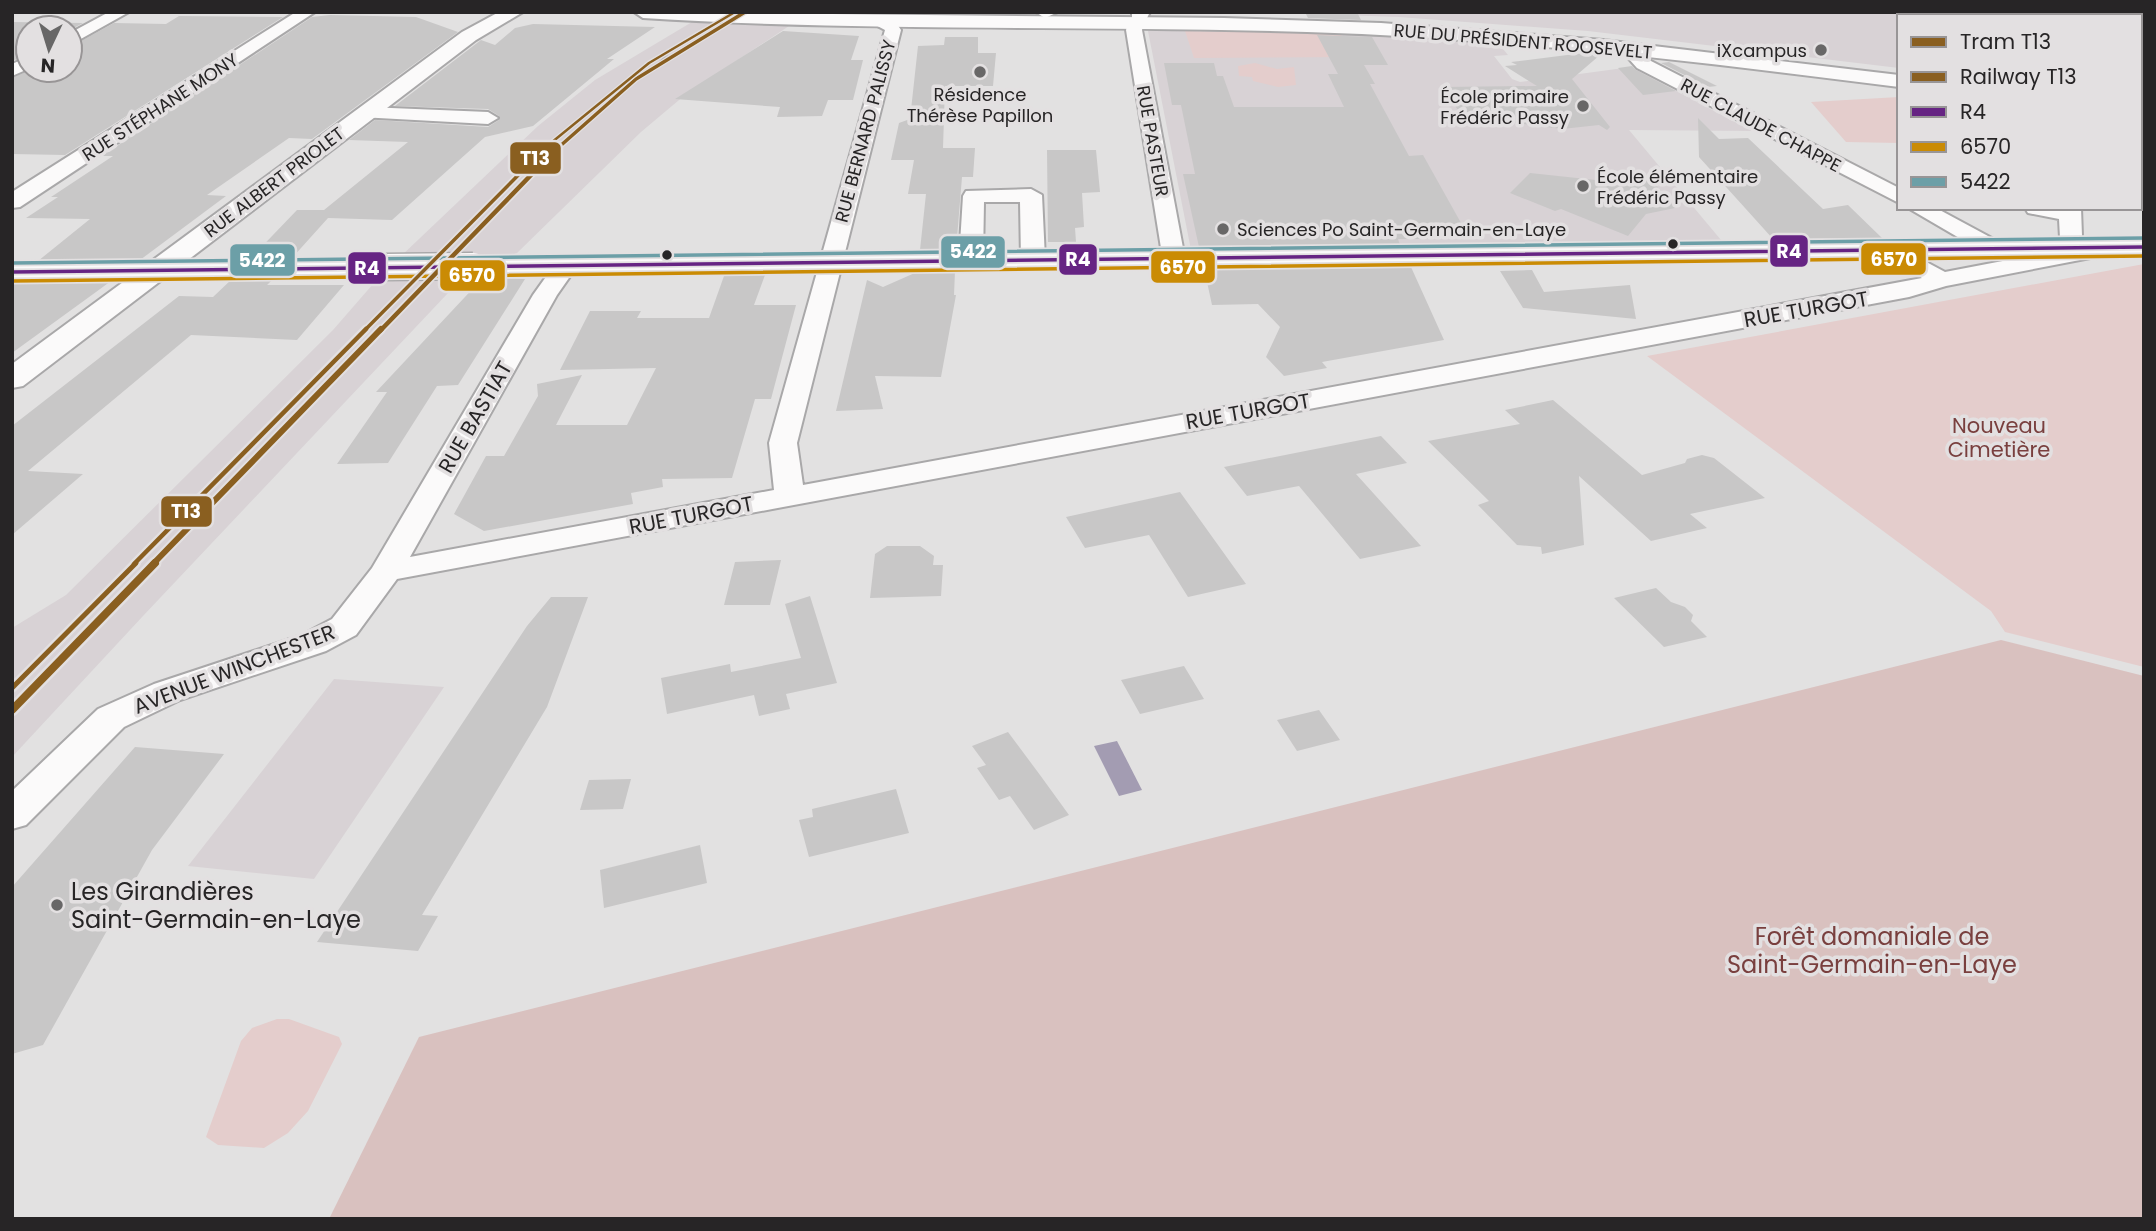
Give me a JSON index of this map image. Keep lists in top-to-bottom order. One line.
{"streets":{"main road":["RUE DU PRÉSIDENT ROOSEVELT","RUE ALBERT PRIOLET"],"street":["RUE STÉPHANE MONY","RUE CLAUDE CHAPPE","RUE BERNARD PALISSY","RUE PASTEUR","RUE TURGOT","RUE BASTIAT","AVENUE WINCHESTER"]},"crossings":[["RUE DU PRÉSIDENT ROOSEVELT","RUE CLAUDE CHAPPE"],["RUE DU PRÉSIDENT ROOSEVELT","RUE BERNARD PALISSY"],["RUE DU PRÉSIDENT ROOSEVELT","RUE PASTEUR"],["RUE BERNARD PALISSY","RUE TURGOT"],["RUE TURGOT","RUE BASTIAT"],["RUE TURGOT","AVENUE WINCHESTER"],["RUE BASTIAT","AVENUE WINCHESTER"]],"parks":["Nouveau Cimetière","Forêt domaniale de Saint-Germain-en-Laye"],"places":["iXcampus","Résidence Thérèse Papillon","École primaire Frédéric Passy","École élémentaire Frédéric Passy","Sciences Po Saint-Germain-en-Laye","Les Girandières Saint-Germain-en-Laye"],"lines":["tram line T13","rail line T13","transit line 5422","transit line R4","transit line 6570"],"legend":["Tram T13","Railway T13","R4","6570","5422"],"north":"bottom"}
